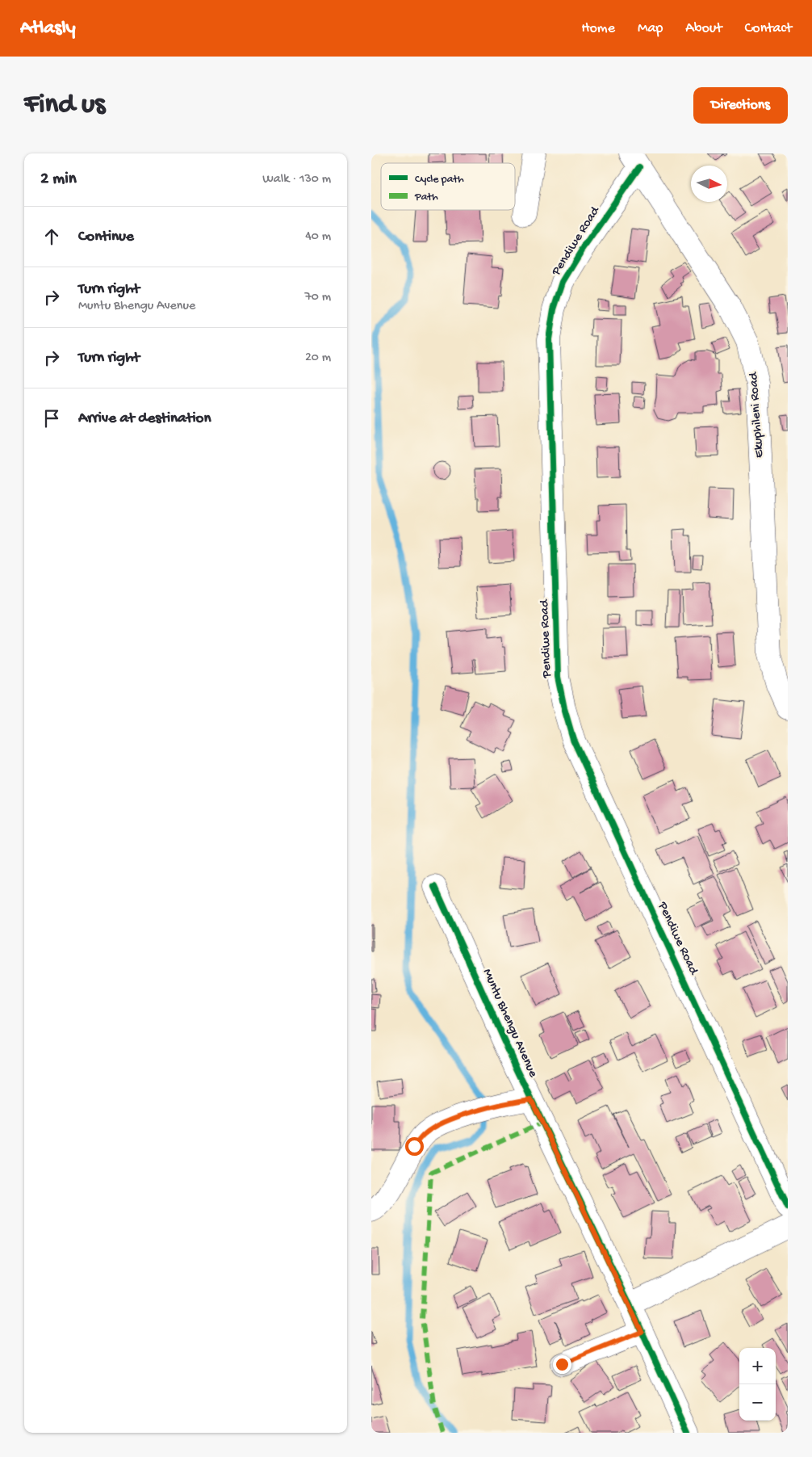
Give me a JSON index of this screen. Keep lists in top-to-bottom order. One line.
{"streets":{"street":["Pendiwe Road","Ekuphileni Road","Muntu Bhengu Avenue"]},"crossings":[["Pendiwe Road","Ekuphileni Road"]],"legend":["Cycle path","Path"],"north":"right","page":{"header":"Atlasly","nav":["Home","Map","About","Contact"],"buttons":"Directions","title":"Find us","heading":["2 min","Walk · 130 m"],"list":[["Continue","40 m"],["Turn right","Muntu Bhengu Avenue","70 m"],["Turn right","20 m"],"Arrive at destination"],"map_buttons":["+","−"]}}
